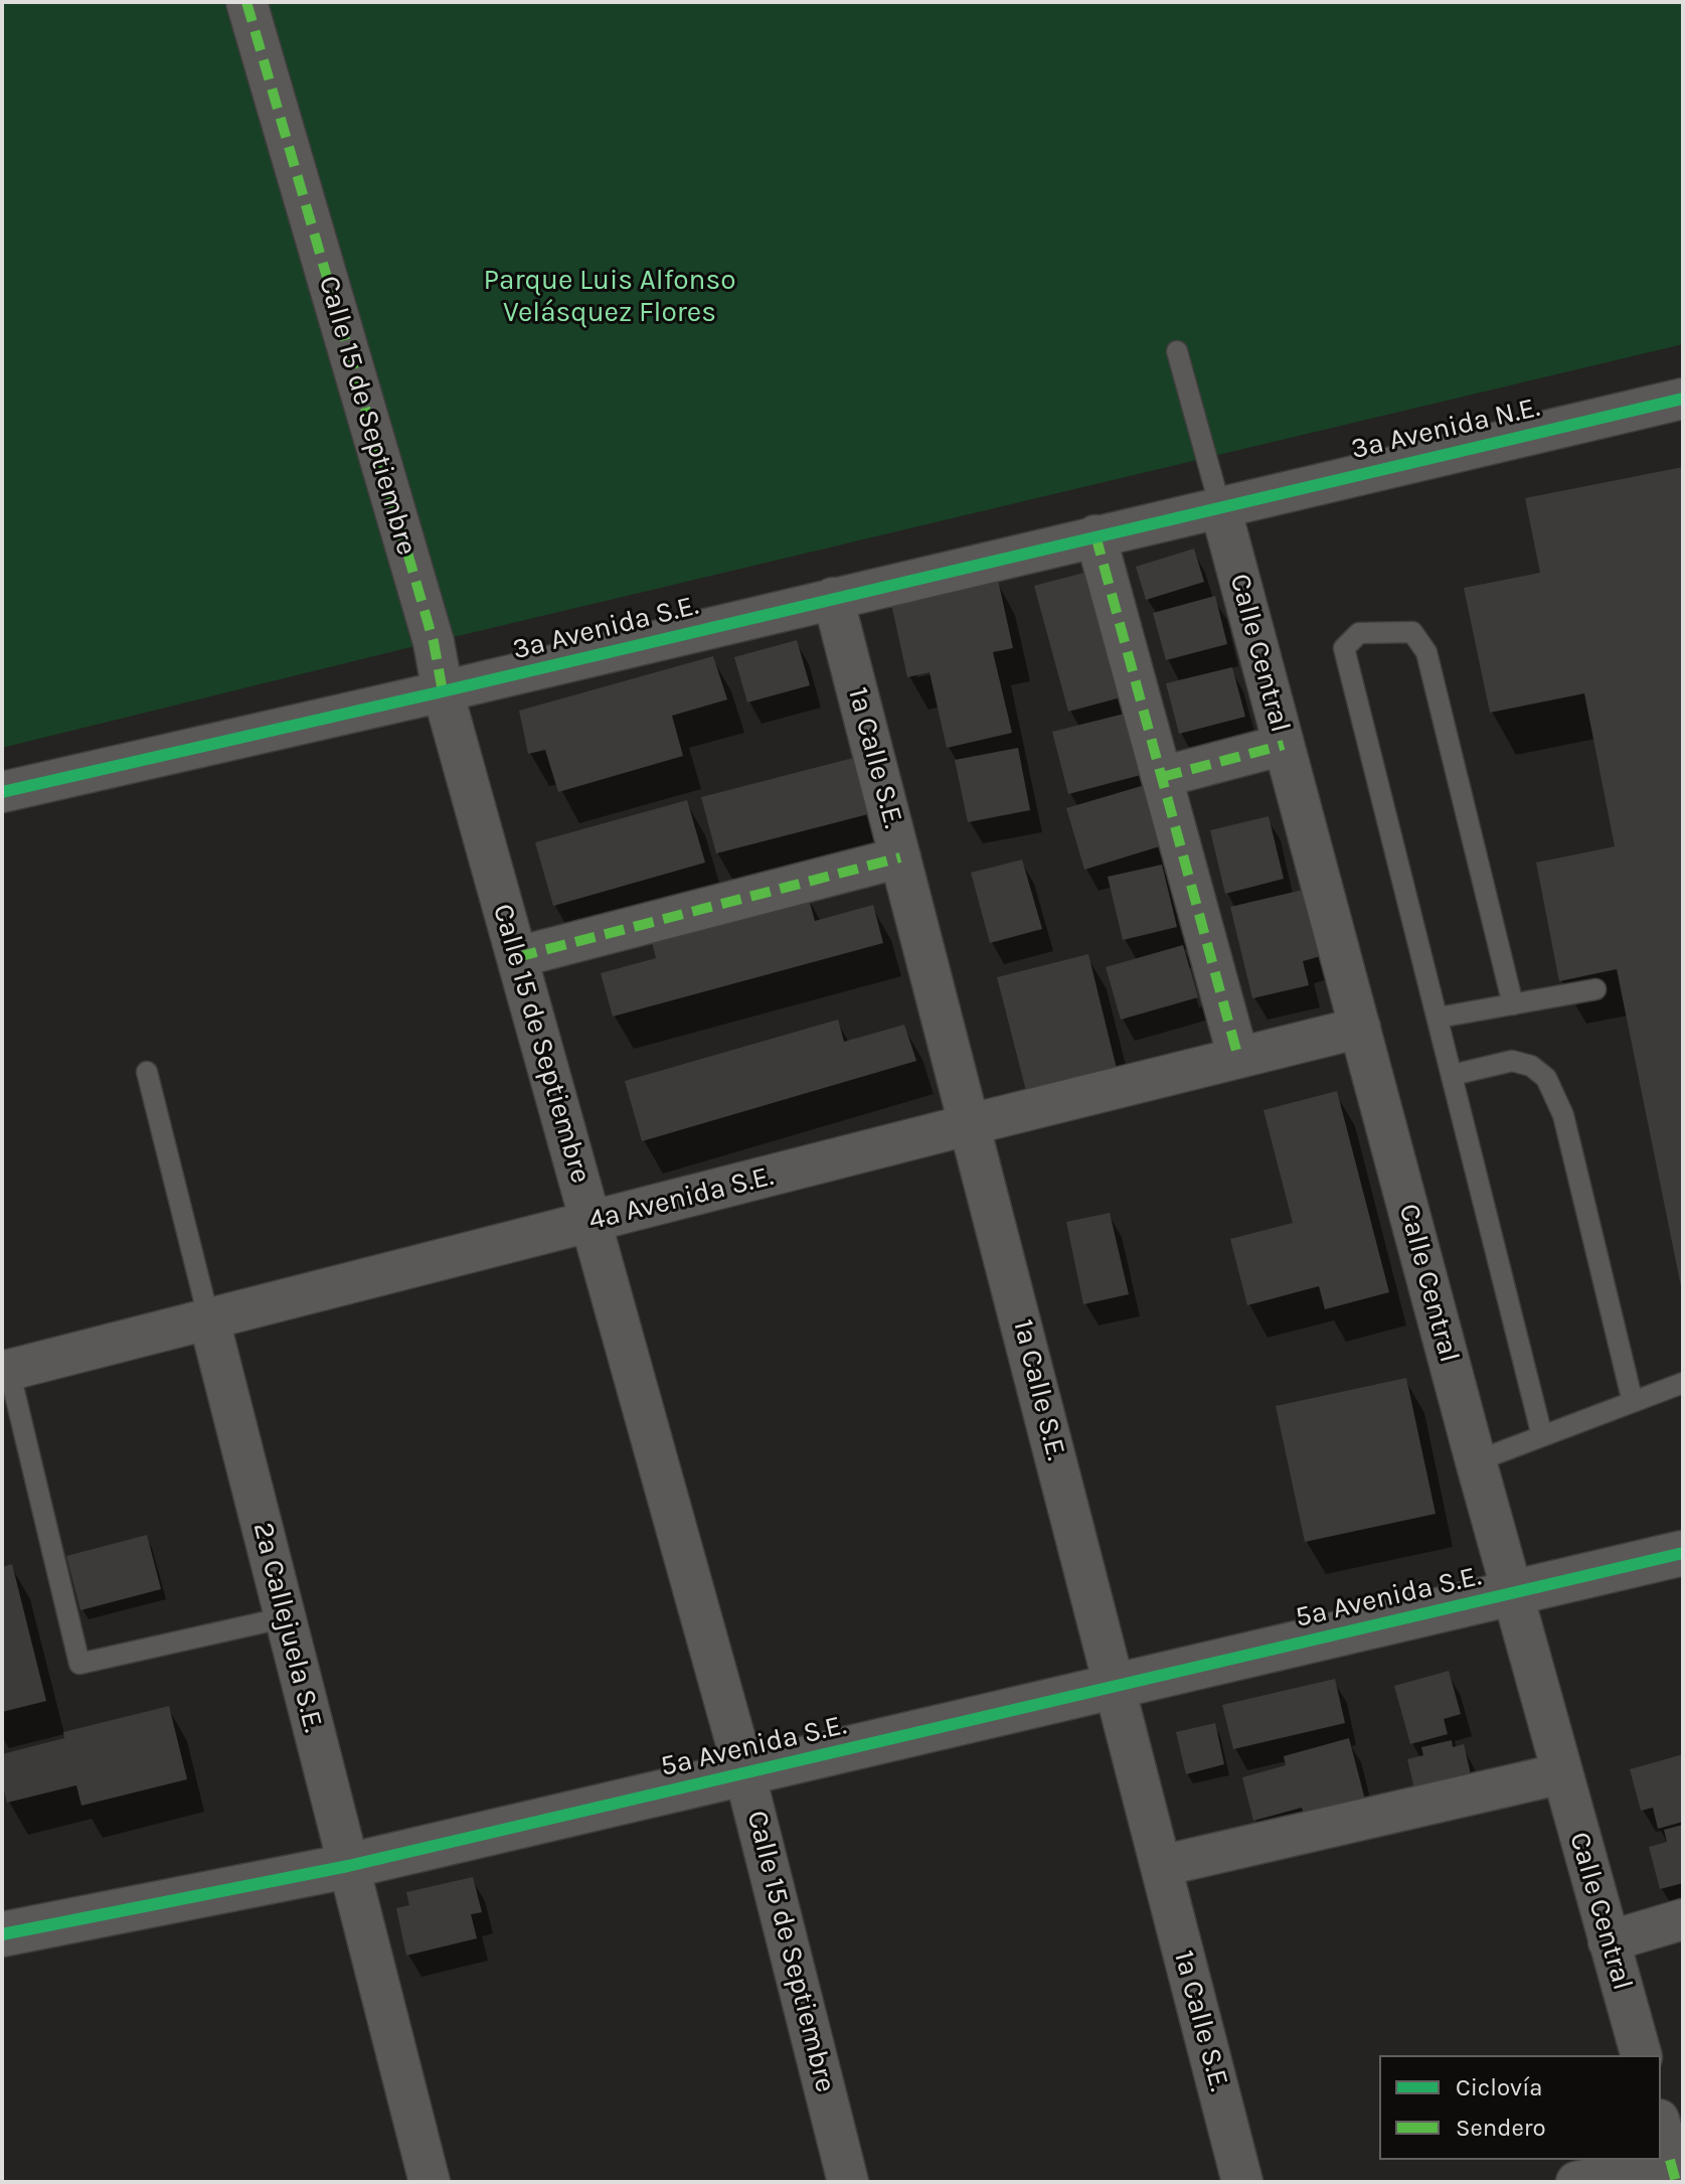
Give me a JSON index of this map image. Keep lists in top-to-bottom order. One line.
{"streets":{"street":["Calle 15 de Septiembre","3a Avenida N.E.","3a Avenida S.E.","Calle Central","1a Calle S.E.","4a Avenida S.E.","5a Avenida S.E.","2a Callejuela S.E."]},"crossings":[["Calle 15 de Septiembre","3a Avenida S.E."],["Calle 15 de Septiembre","4a Avenida S.E."],["Calle 15 de Septiembre","5a Avenida S.E."],["3a Avenida N.E.","3a Avenida S.E."],["3a Avenida N.E.","Calle Central"],["3a Avenida S.E.","Calle Central"],["3a Avenida S.E.","1a Calle S.E."],["Calle Central","4a Avenida S.E."],["Calle Central","5a Avenida S.E."],["1a Calle S.E.","4a Avenida S.E."],["1a Calle S.E.","5a Avenida S.E."],["4a Avenida S.E.","2a Callejuela S.E."],["5a Avenida S.E.","2a Callejuela S.E."]],"parks":["Parque Luis Alfonso Velásquez Flores"],"legend":["Ciclovía","Sendero"]}
